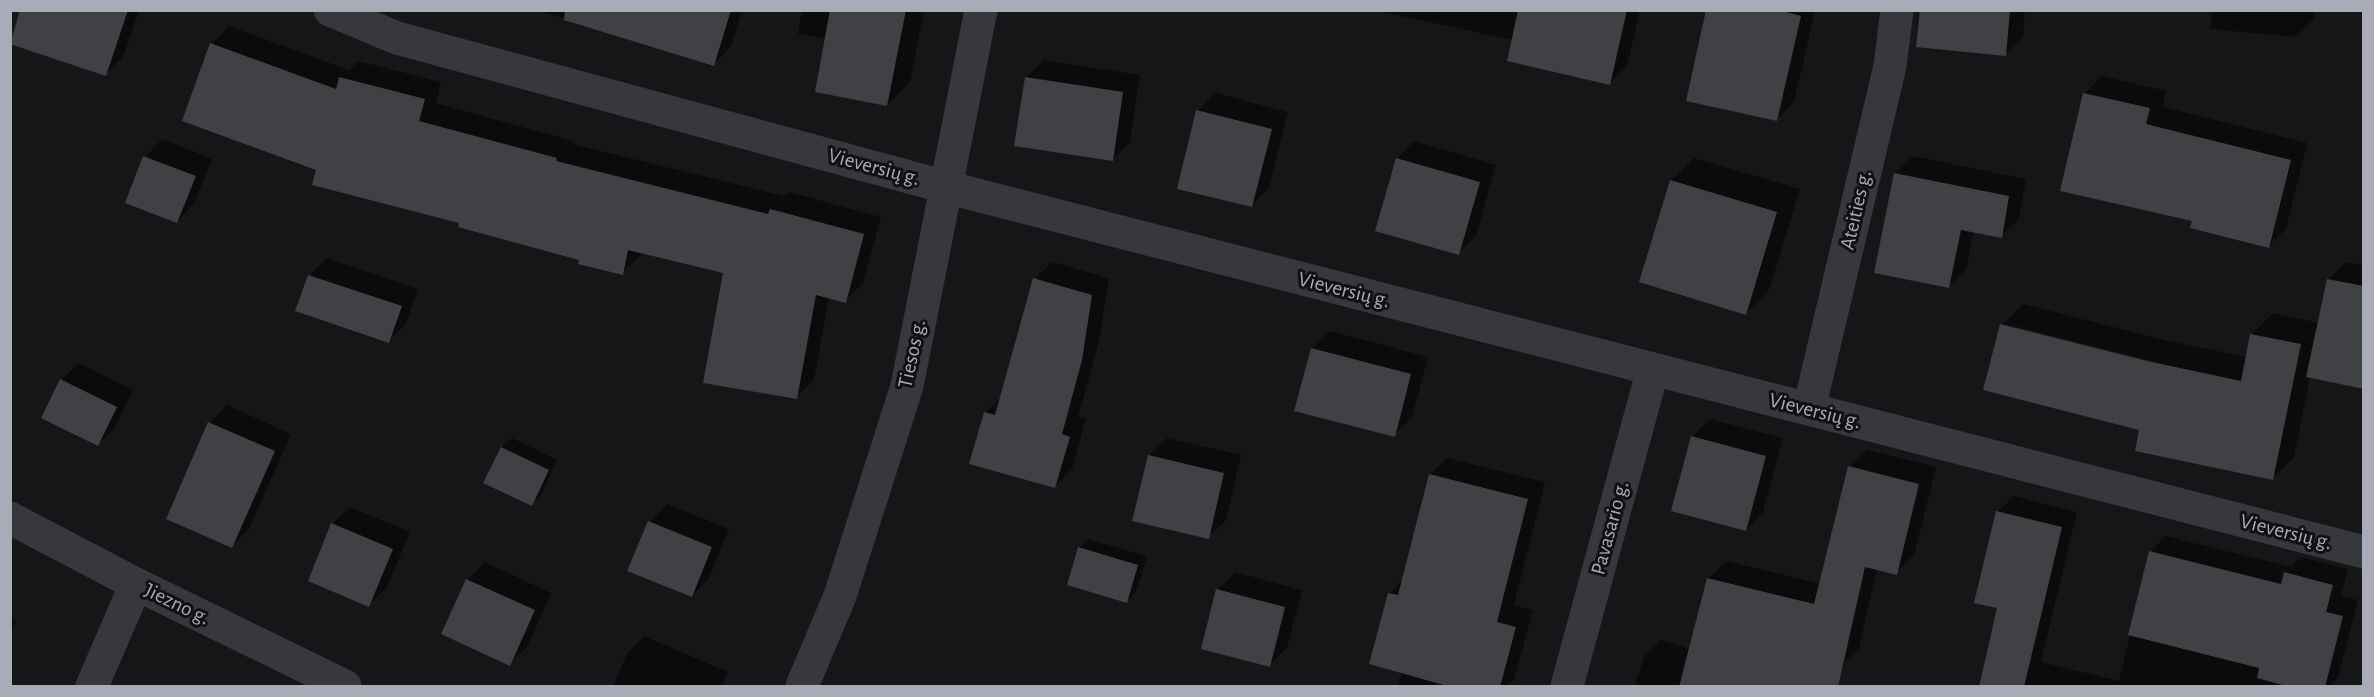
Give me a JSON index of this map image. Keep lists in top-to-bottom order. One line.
{"streets":{"street":["Vieversių g.","Ateities g.","Tiesos g.","Pavasario g.","Jiezno g."]},"crossings":[["Vieversių g.","Ateities g."],["Vieversių g.","Tiesos g."],["Vieversių g.","Pavasario g."]]}
